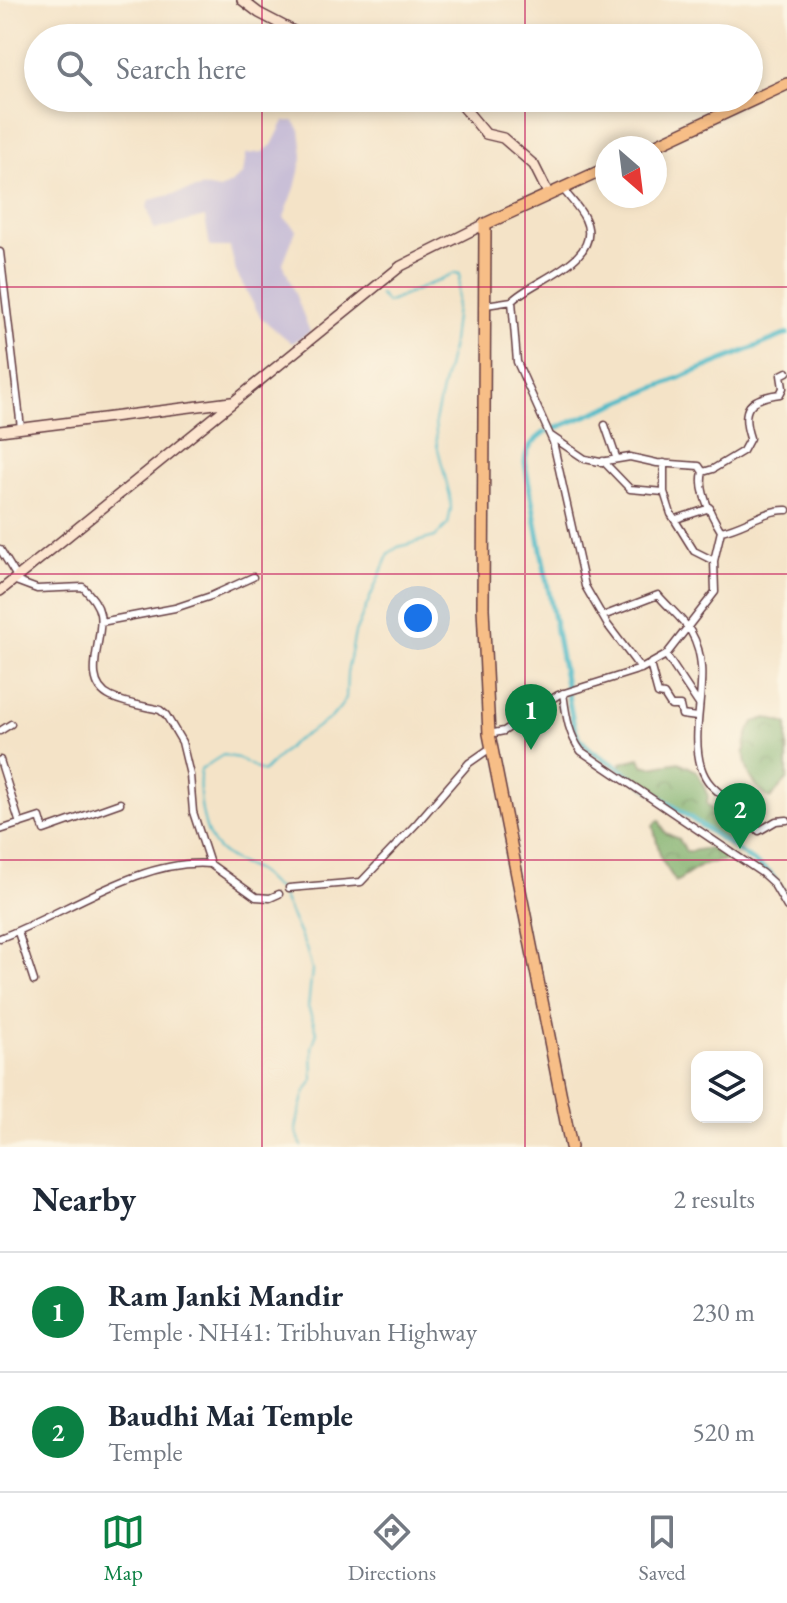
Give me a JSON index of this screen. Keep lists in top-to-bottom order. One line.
{"north":"bottom right","page":{"search":"Search here","pins":["1","2"],"heading":["Nearby","2 results"],"list":[{"mark":"1","name":"Ram Janki Mandir","note":"Temple · NH41: Tribhuvan Highway","value":"230 m"},{"mark":"2","name":"Baudhi Mai Temple","note":"Temple","value":"520 m"}],"nav":["Map","Directions","Saved"]}}
